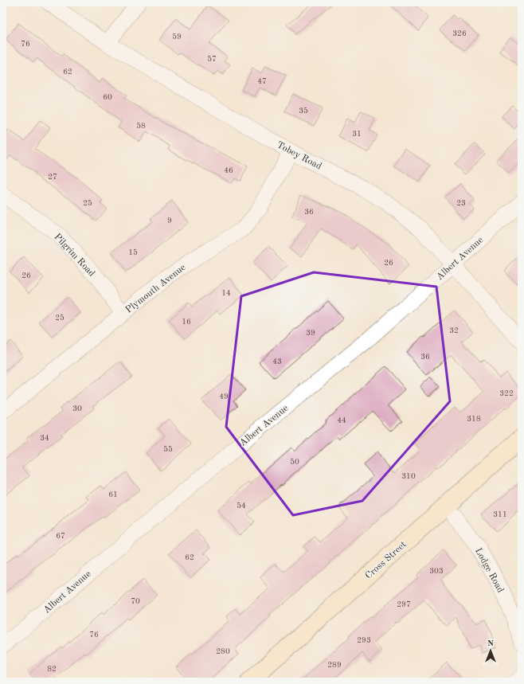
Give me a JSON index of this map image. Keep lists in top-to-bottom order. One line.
{"streets":{"street":["Tobey Road","Pilgrim Road","Albert Avenue","Plymouth Avenue","Cross Street","Lodge Road"]},"crossings":[["Tobey Road","Albert Avenue"],["Tobey Road","Plymouth Avenue"],["Pilgrim Road","Plymouth Avenue"],["Cross Street","Lodge Road"]],"house_numbers":["326","59","76","57","62","47","60","35","58","31","46","27","25","23","36","9","15","26","26","14","25","16","32","39","36","43","322","49","30","318","44","34","55","50","310","61","54","311","67","62","303","70","297","76","293","280","289","82"],"north":"top"}
